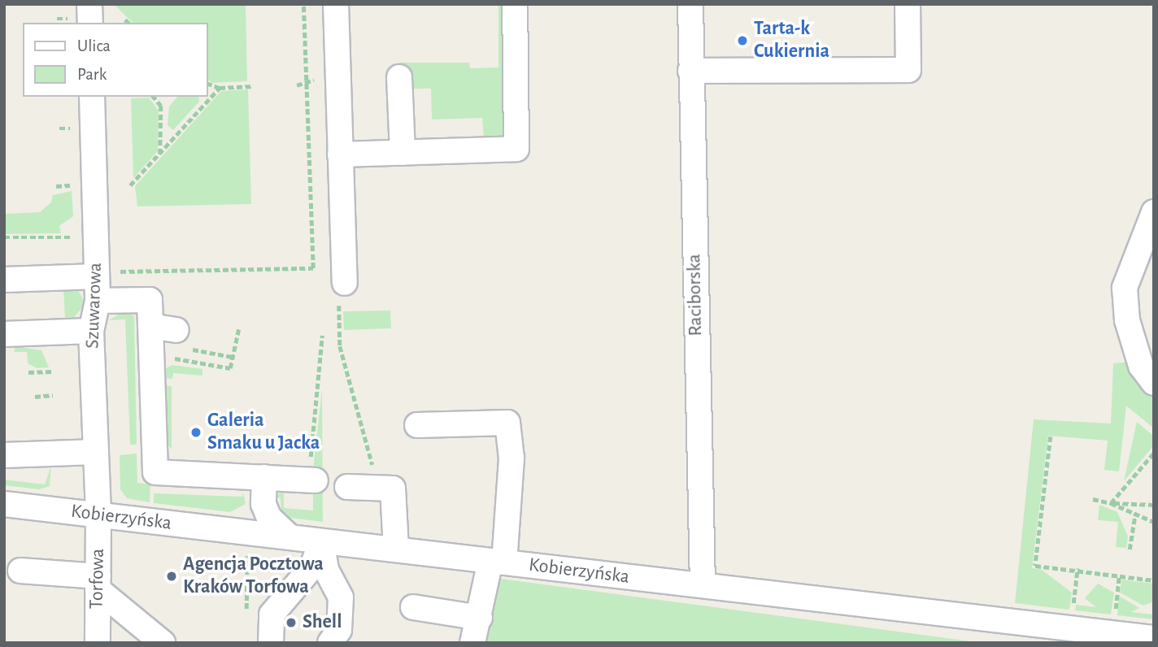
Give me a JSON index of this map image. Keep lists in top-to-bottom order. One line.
{"streets":{"street":["Raciborska","Szuwarowa","Kobierzyńska","Torfowa"]},"crossings":[["Raciborska","Kobierzyńska"],["Szuwarowa","Kobierzyńska"],["Szuwarowa","Torfowa"],["Kobierzyńska","Torfowa"]],"places":["Tarta-k Cukiernia","Galeria Smaku u Jacka","Agencja Pocztowa Kraków Torfowa","Shell"],"legend":["Ulica","Park"]}
